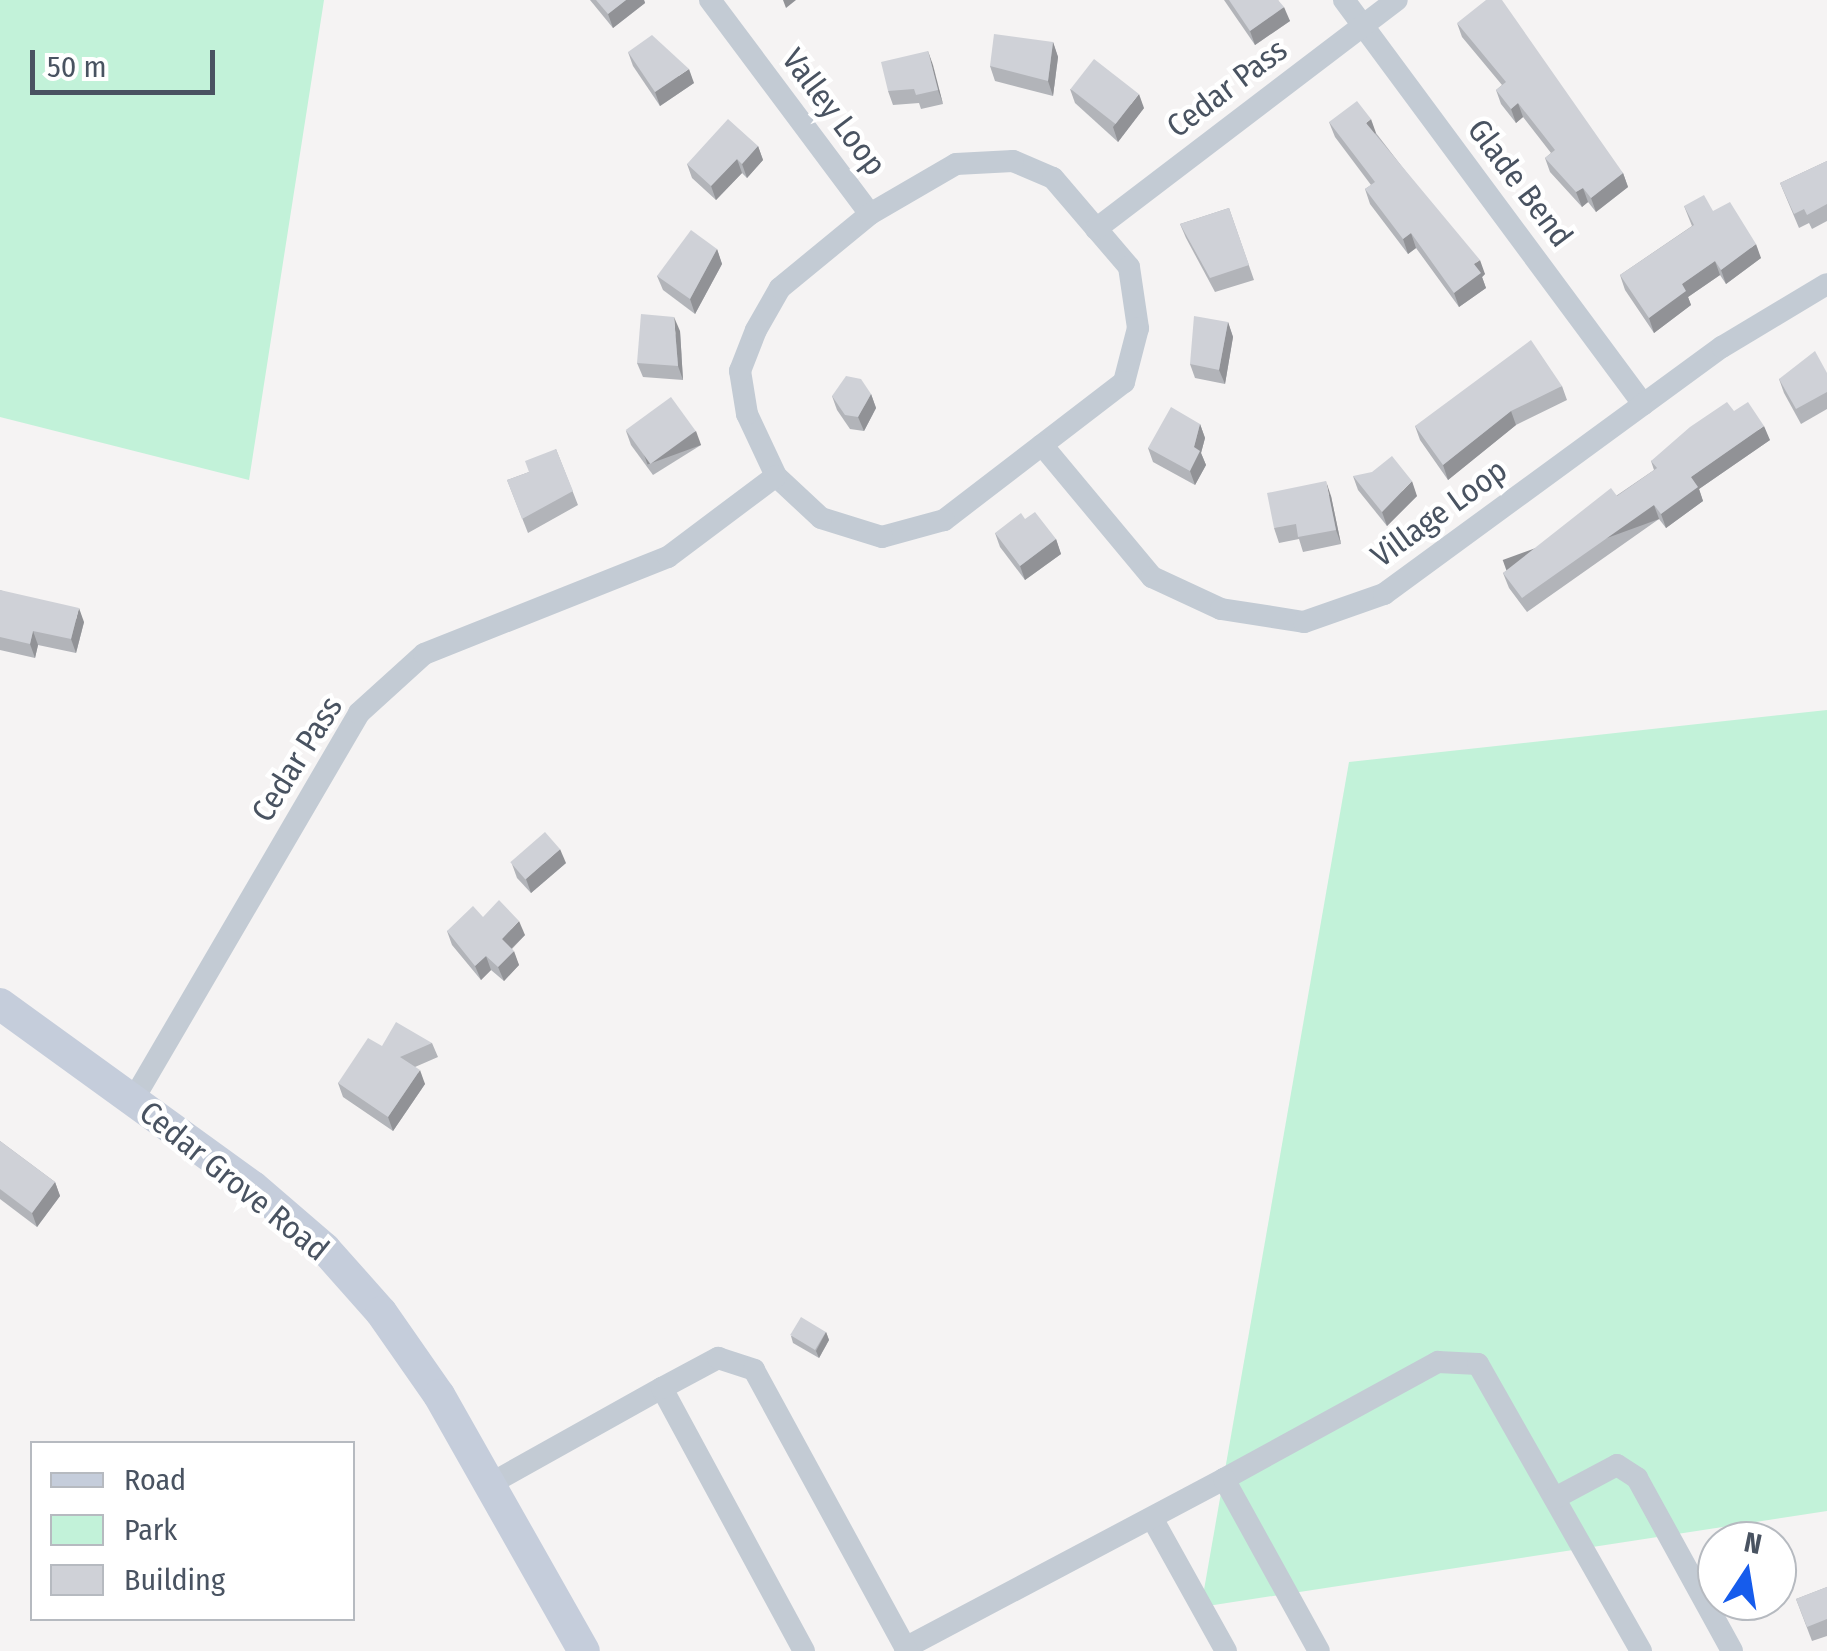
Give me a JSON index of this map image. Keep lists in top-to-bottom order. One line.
{"streets":{"main road":["Cedar Grove Road"],"street":["Cedar Pass","Valley Loop","Glade Bend","Village Loop"]},"crossings":[["Cedar Pass","Glade Bend"],["Cedar Pass","Cedar Grove Road"],["Glade Bend","Village Loop"]],"legend":["Road","Park","Building"],"scale_bar":"50 m","north":"top"}
